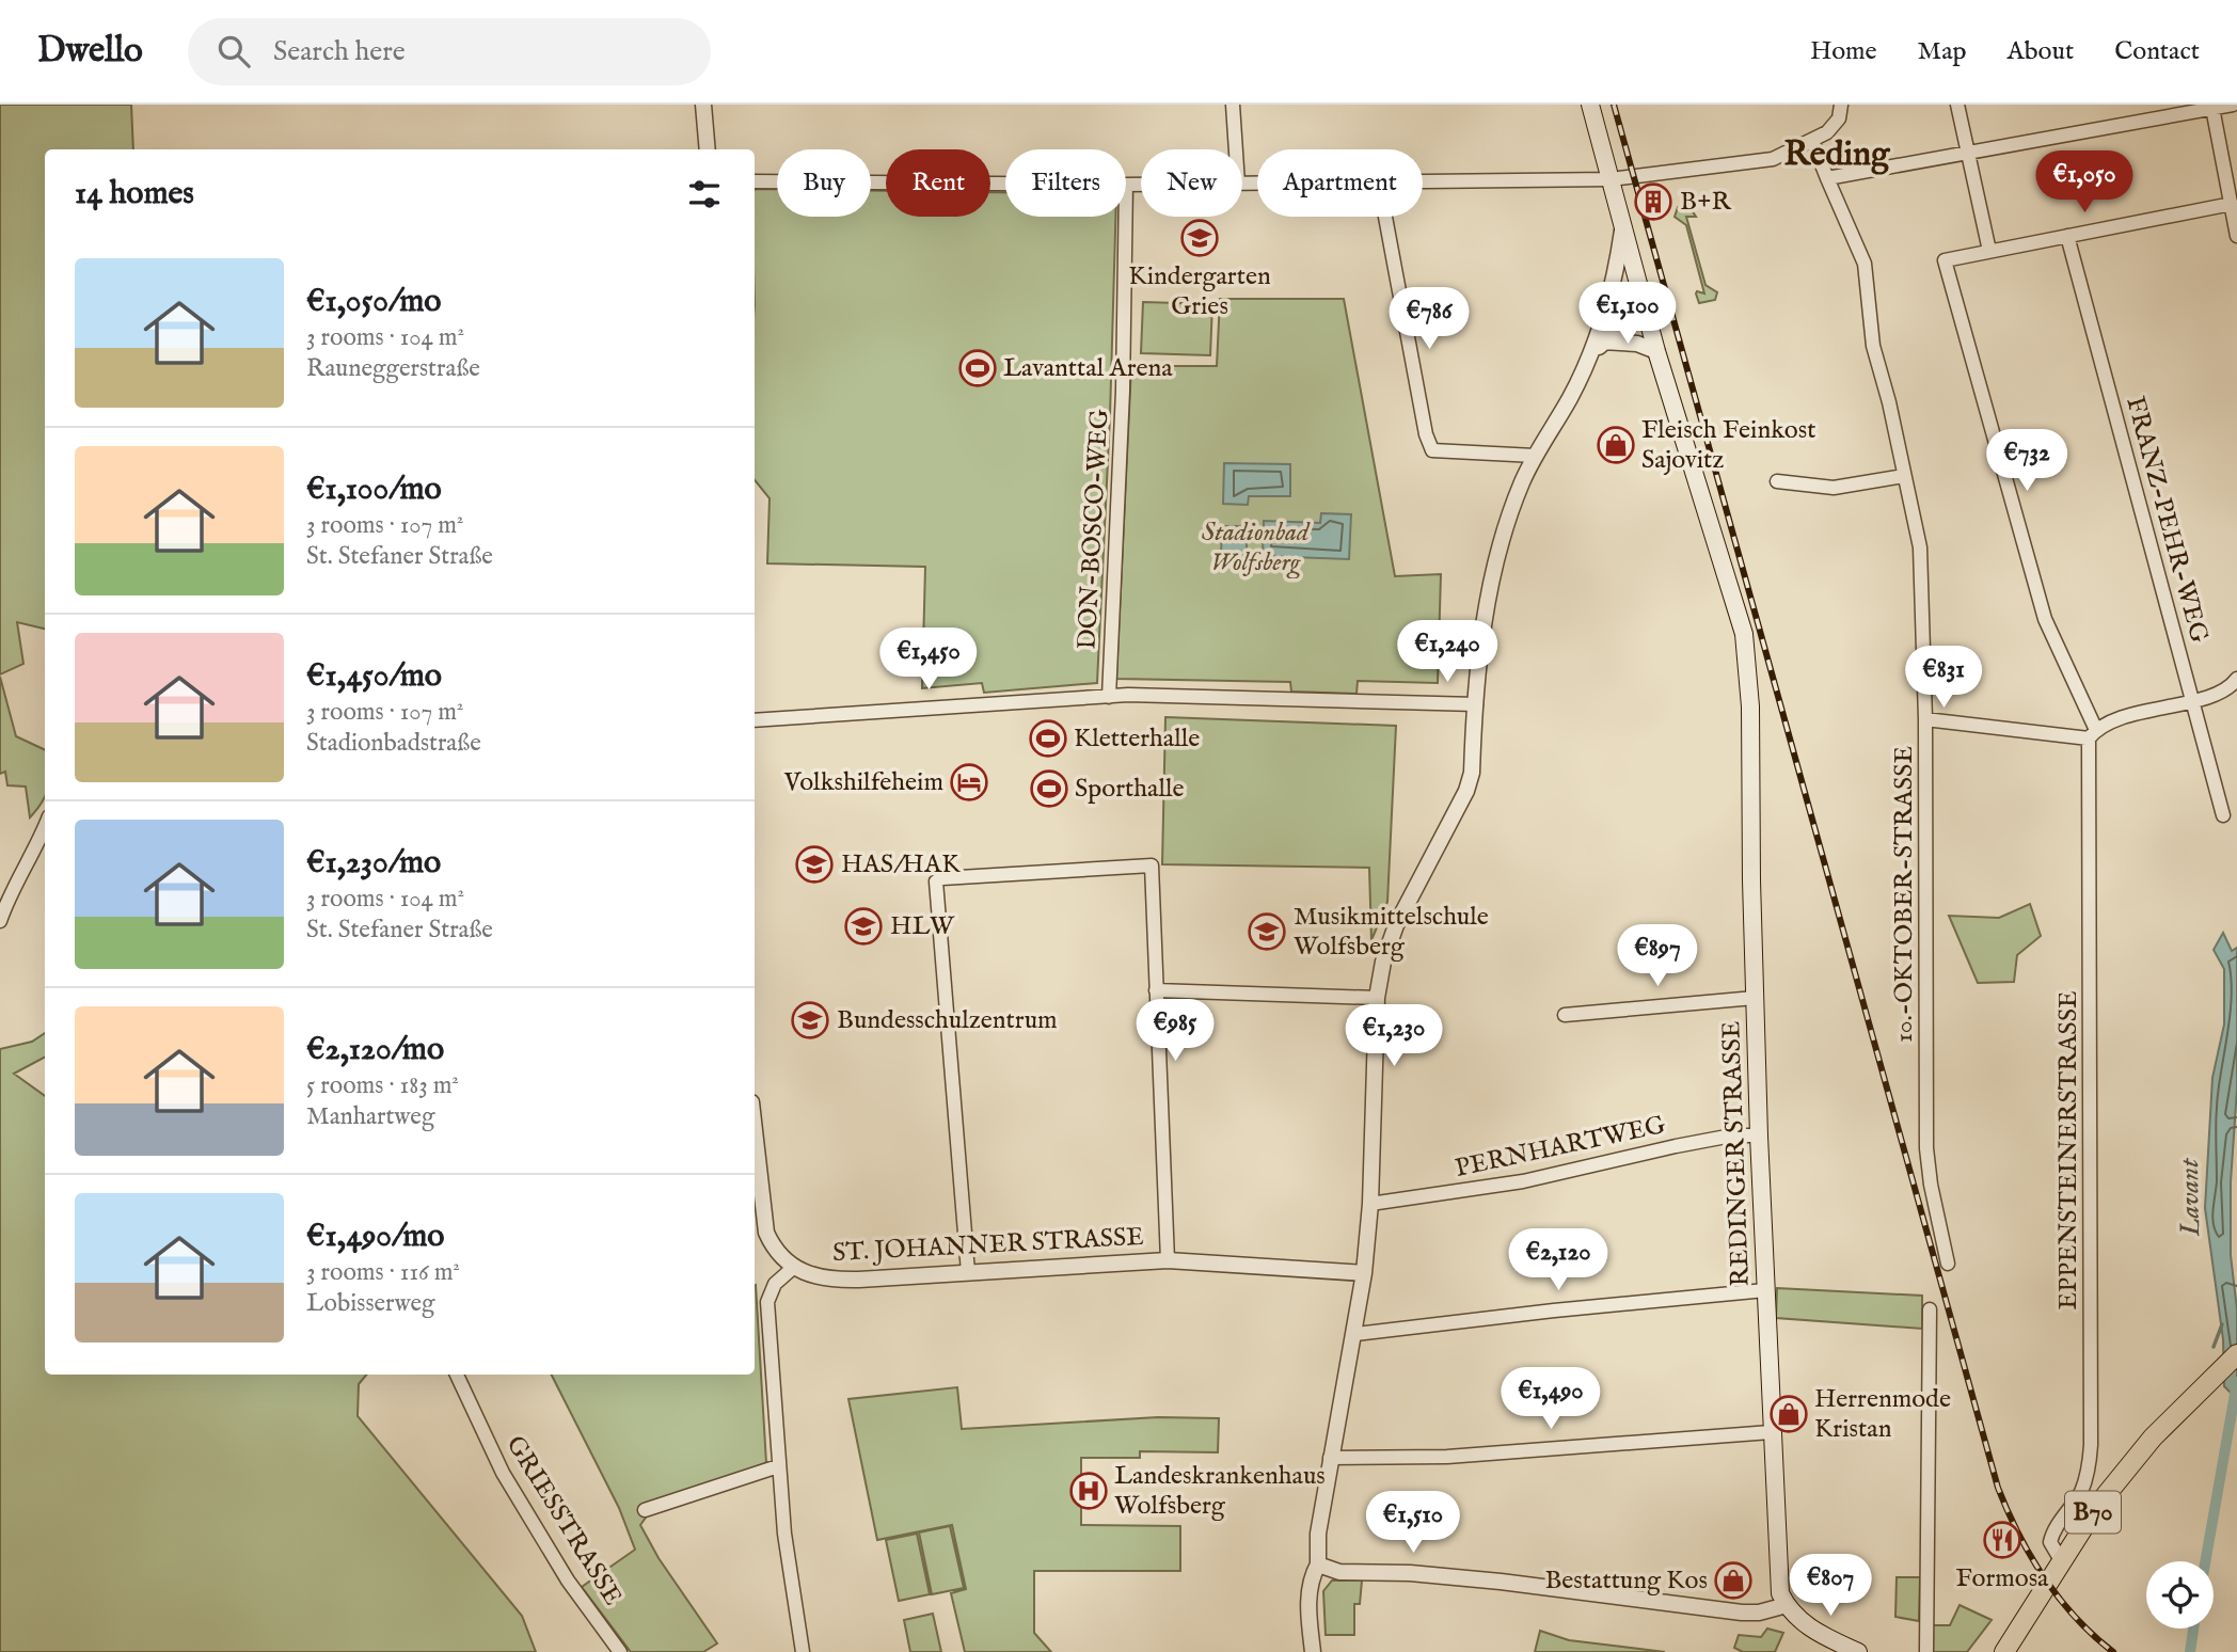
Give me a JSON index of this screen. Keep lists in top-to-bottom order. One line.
{"streets":{"main road":["REDINGER STRASSE","B70"],"street":["FRANZ-PEHR-WEG","DON-BOSCO-WEG","10.-OKTOBER-STRASSE","PERNHARTWEG","EPPENSTEINERSTRASSE","ST. JOHANNER STRASSE","GRIESSTRASSE"]},"crossings":[["PERNHARTWEG","REDINGER STRASSE"],["EPPENSTEINERSTRASSE","B70"]],"districts":["Reding"],"water":["Lavant"],"parks":["Stadionbad Wolfsberg"],"places":{"building":["B+R"],"school or university":["Kindergarten Gries","HAS/HAK","HLW","Musikmittelschule Wolfsberg","Bundesschulzentrum"],"sports":["Lavanttal Arena","Kletterhalle","Sporthalle"],"shop":["Fleisch Feinkost Sajovitz","Herrenmode Kristan","Bestattung Kos"],"hotel":["Volkshilfeheim"],"hospital":["Landeskrankenhaus Wolfsberg"],"restaurant":["Formosa"]},"page":{"header":"Dwello","search":"Search here","nav":["Home","Map","About","Contact"],"chip":["Buy","Rent","Filters","New","Apartment"],"heading":"14 homes","price":["€1,050","€1,100","€786","€732","€1,240","€1,450","€831","€897","€985","€1,230","€2,120","€1,490","€1,510","€807"],"list":[{"name":"€1,050/mo","note":"3 rooms · 104 m² · Rauneggerstraße"},{"name":"€1,100/mo","note":"3 rooms · 107 m² · St. Stefaner Straße"},{"name":"€1,450/mo","note":"3 rooms · 107 m² · Stadionbadstraße"},{"name":"€1,230/mo","note":"3 rooms · 104 m² · St. Stefaner Straße"},{"name":"€2,120/mo","note":"5 rooms · 183 m² · Manhartweg"},{"name":"€1,490/mo","note":"3 rooms · 116 m² · Lobisserweg"}]}}
